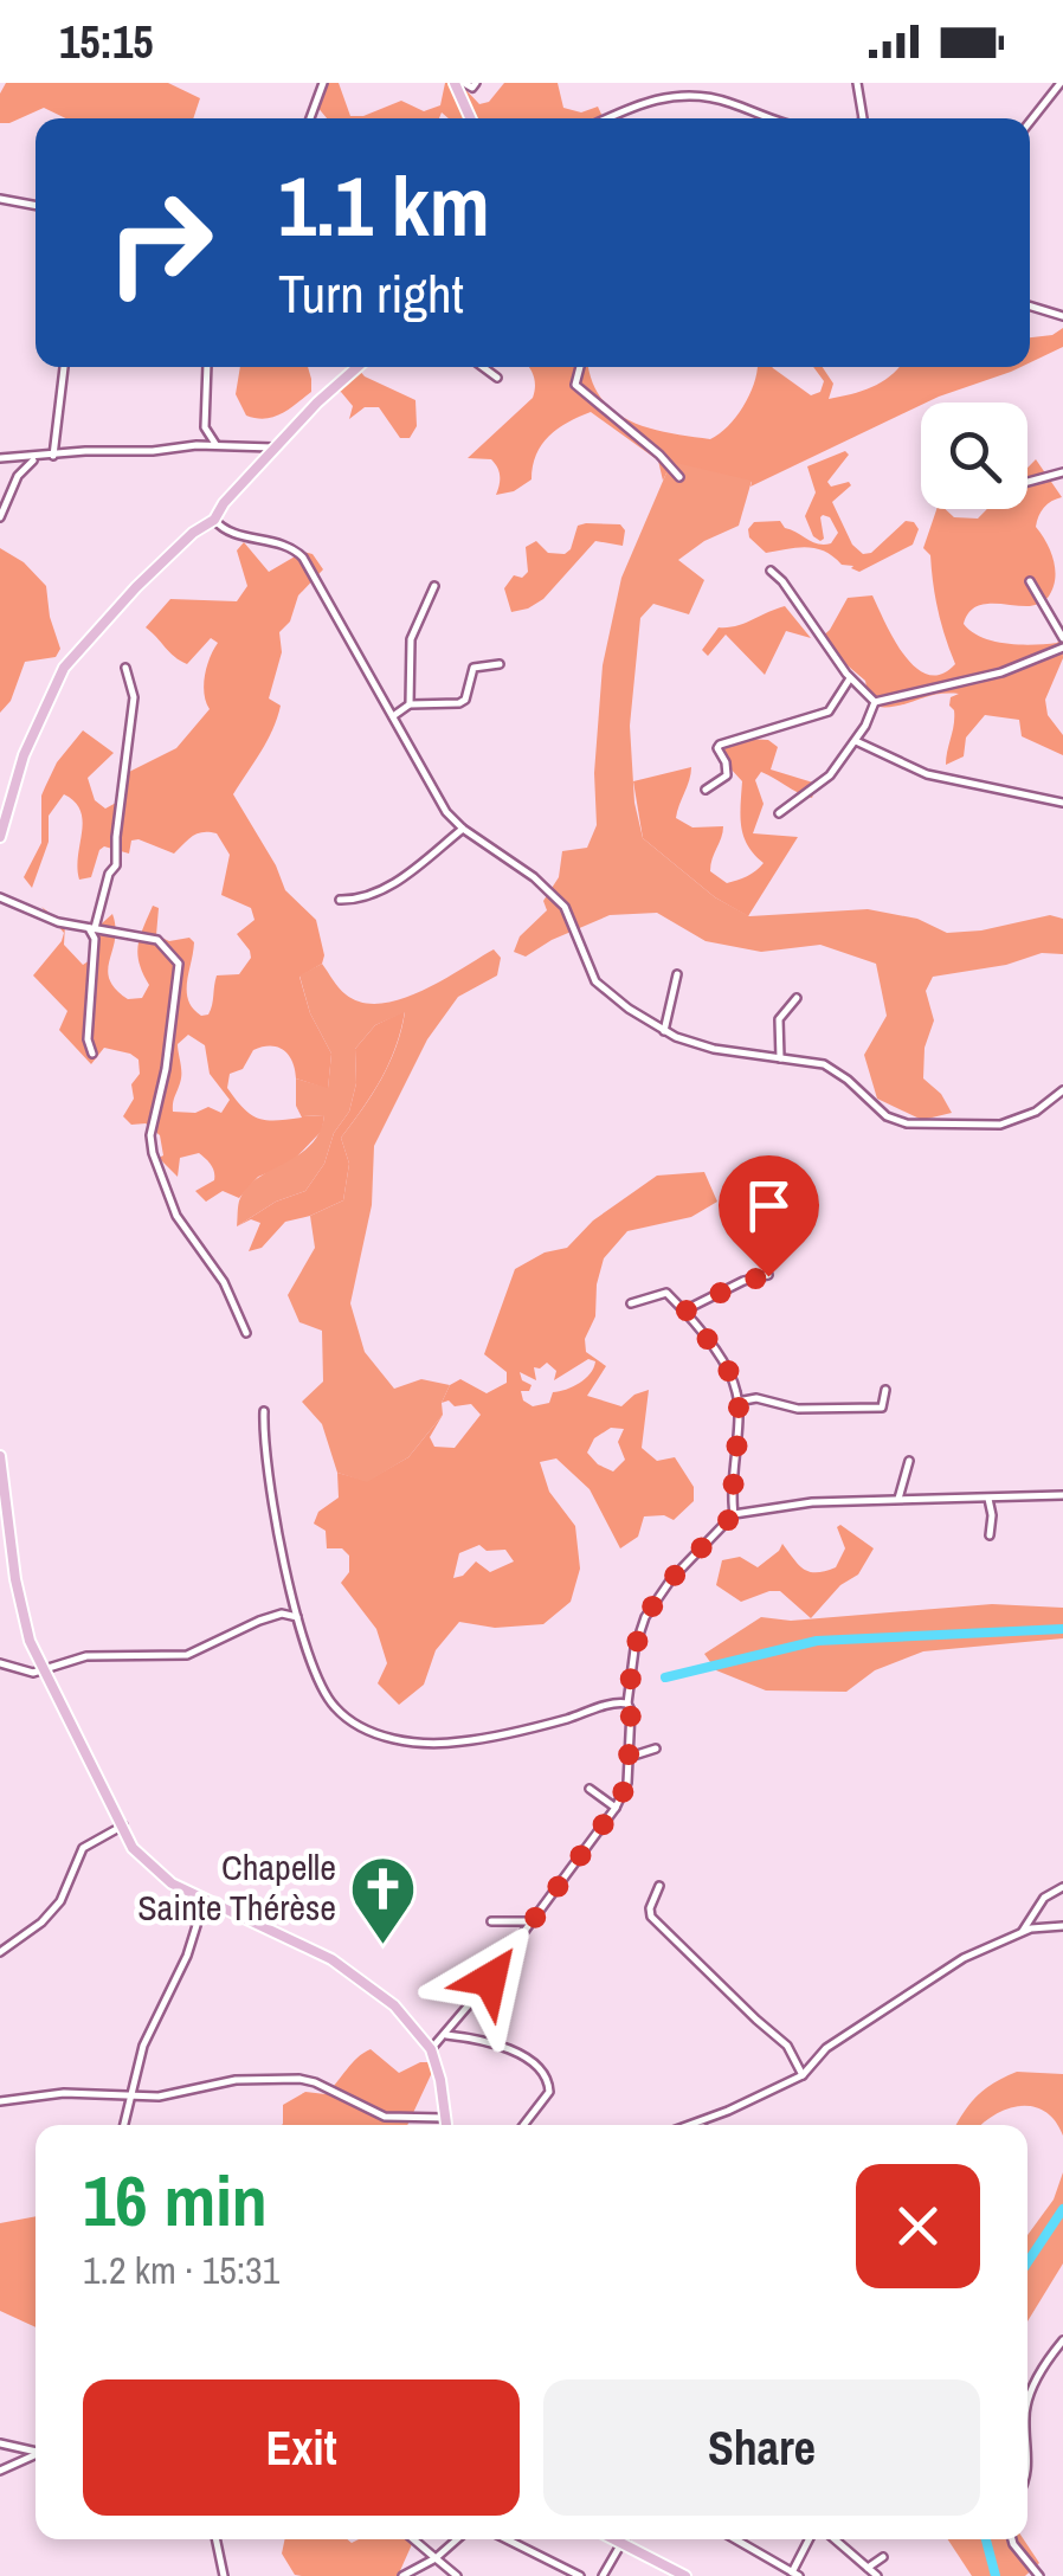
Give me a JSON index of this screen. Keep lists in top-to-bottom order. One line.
{"places":{"church":["Chapelle Sainte Thérèse"]},"page":{"status":"15:15","turn":["1.1 km","Turn right"],"heading":["16 min","1.2 km · 15:31"],"buttons":["Exit","Share"]}}
